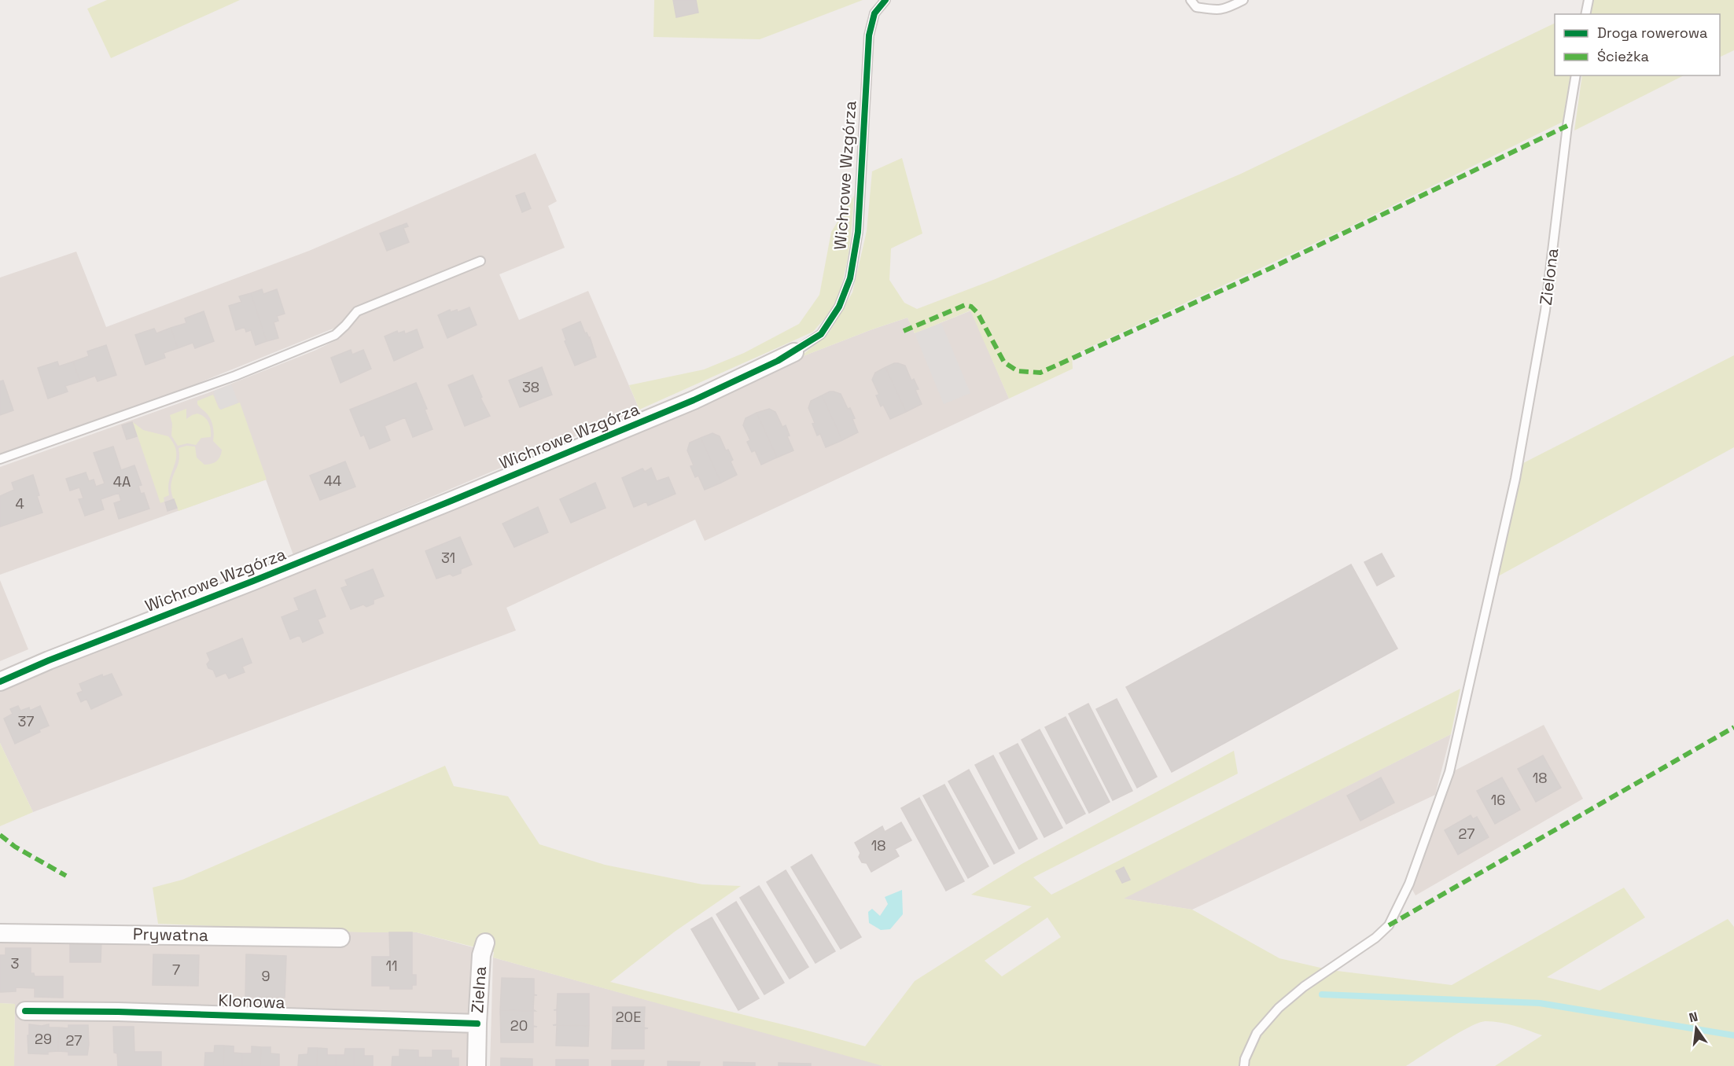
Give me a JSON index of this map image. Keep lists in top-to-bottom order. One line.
{"streets":{"street":["Wichrowe Wzgórza","Prywatna","Zielna","Klonowa"],"lane":["Zielona"]},"crossings":[["Zielna","Klonowa"]],"house_numbers":["38","44","4A","4","31","37","18","16","27","18","3","11","7","9","20E","20","29","27"],"legend":["Droga rowerowa","Ścieżka"],"north":"top"}
